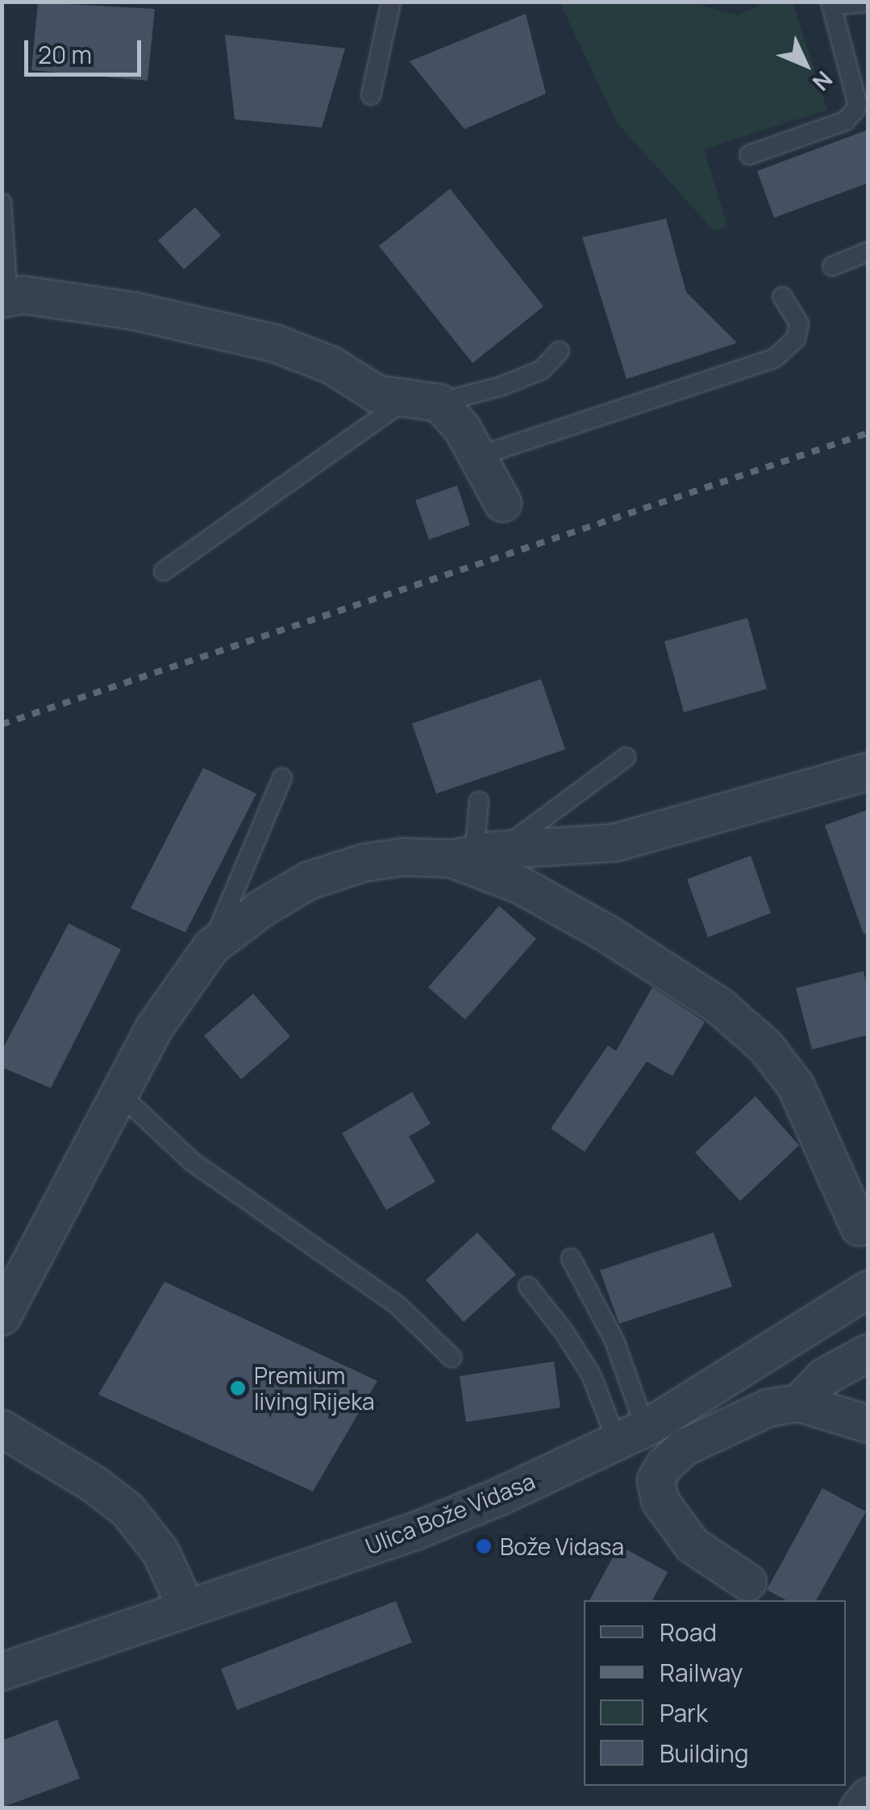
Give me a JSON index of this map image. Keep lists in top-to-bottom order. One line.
{"streets":{"street":["Ulica Bože Vidasa"]},"places":["Premium living Rijeka","Bože Vidasa"],"legend":["Road","Railway","Park","Building"],"scale_bar":"20 m","north":"bottom right"}
